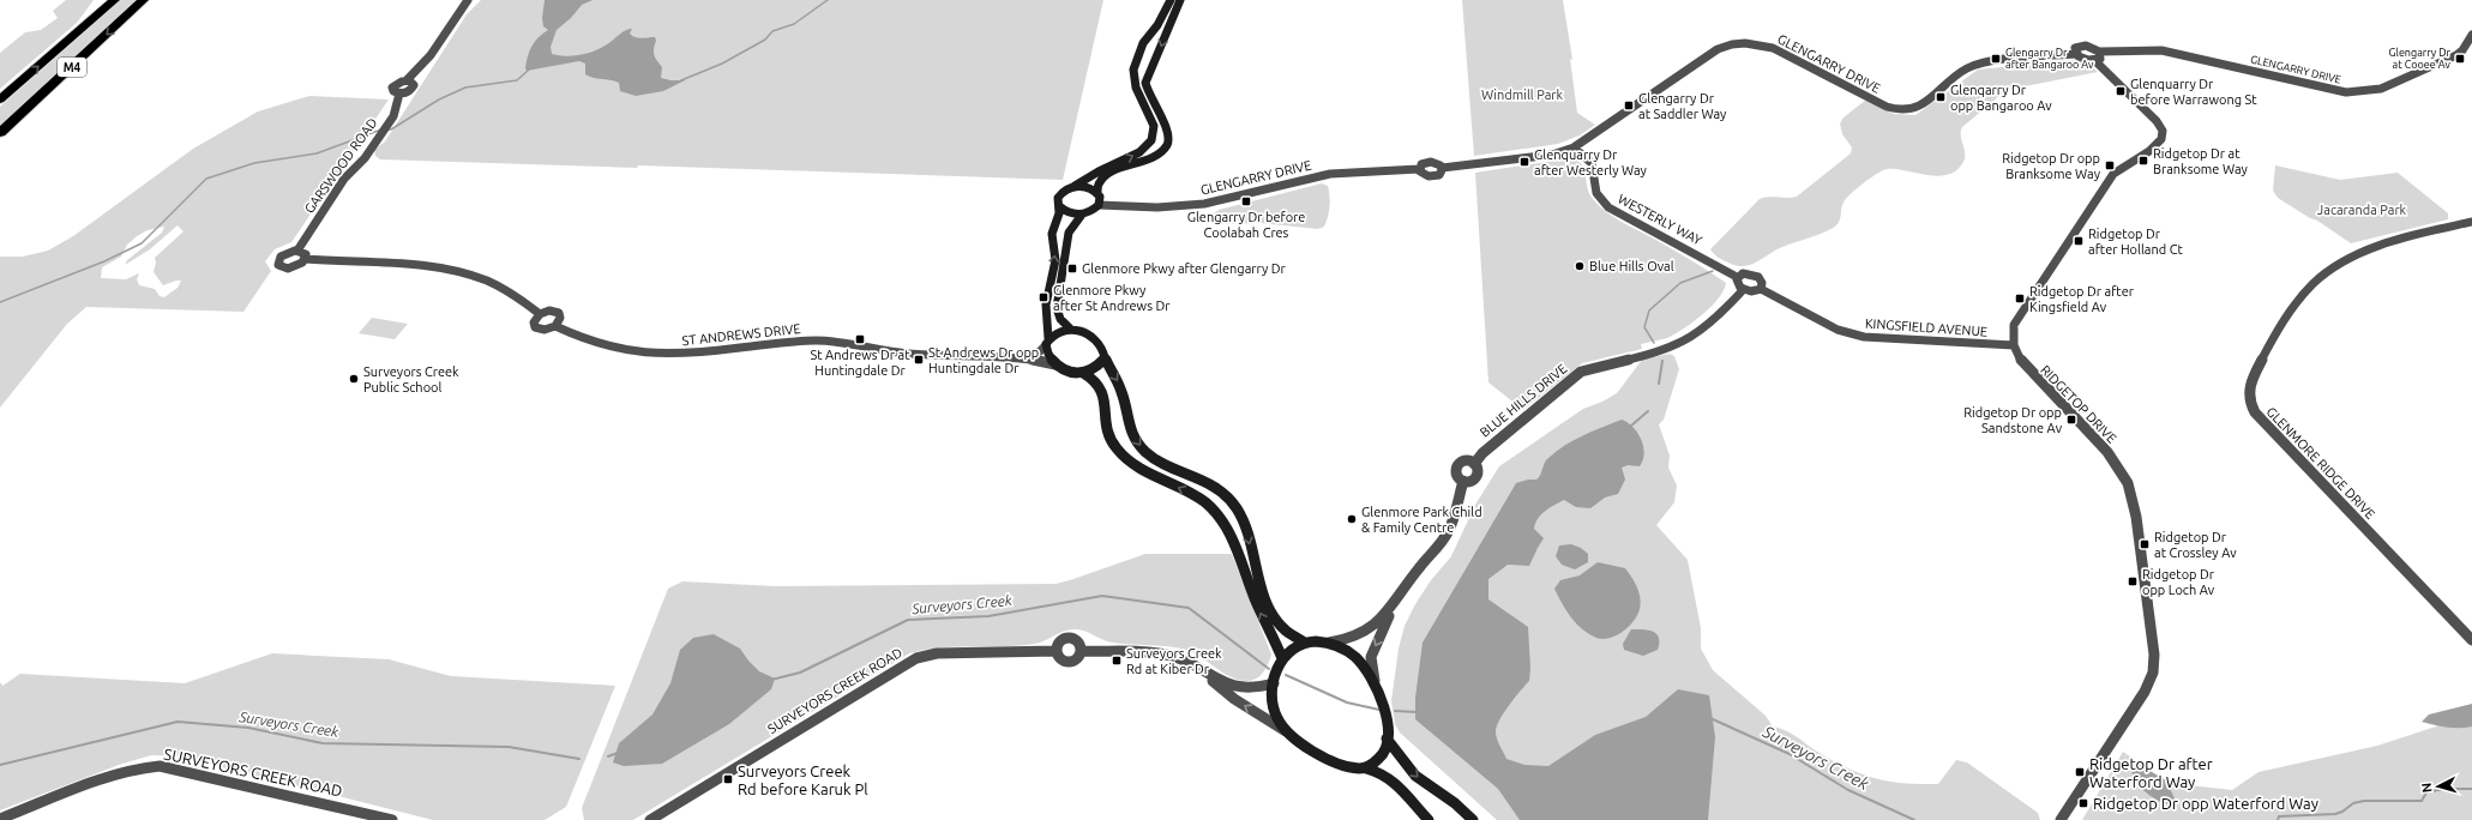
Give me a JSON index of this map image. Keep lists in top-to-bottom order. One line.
{"streets":{"highway":["M4"],"street":["GLENGARRY DRIVE","GARSWOOD ROAD","WESTERLY WAY","KINGSFIELD AVENUE","ST ANDREWS DRIVE","BLUE HILLS DRIVE","RIDGETOP DRIVE","GLENMORE RIDGE DRIVE","SURVEYORS CREEK ROAD"]},"crossings":[["GLENGARRY DRIVE","WESTERLY WAY"],["WESTERLY WAY","KINGSFIELD AVENUE"],["WESTERLY WAY","BLUE HILLS DRIVE"],["KINGSFIELD AVENUE","BLUE HILLS DRIVE"],["KINGSFIELD AVENUE","RIDGETOP DRIVE"]],"water":["Surveyors Creek"],"parks":["Windmill Park","Jacaranda Park"],"places":{"transit":["Glengarry Dr after Bangaroo Av","Glengarry Dr at Cooee Av","Glenquarry Dr before Warrawong St","Glenqarry Dr opp Bangaroo Av","Glengarry Dr at Saddler Way","Ridgetop Dr at Branksome Way","Glenquarry Dr after Westerly Way","Ridgetop Dr opp Branksome Way","Glengarry Dr before Coolabah Cres","Ridgetop Dr after Holland Ct","Glenmore Pkwy after Glengarry Dr","Glenmore Pkwy after St Andrews Dr","Ridgetop Dr after Kingsfield Av","St Andrews Dr at Huntingdale Dr","St Andrews Dr opp Huntingdale Dr","Ridgetop Dr opp Sandstone Av","Ridgetop Dr at Crossley Av","Ridgetop Dr opp Loch Av","Surveyors Creek Rd at Kiber Dr","Ridgetop Dr after Waterford Way","Surveyors Creek Rd before Karuk Pl","Ridgetop Dr opp Waterford Way"],"other":["Blue Hills Oval","Surveyors Creek Public School","Glenmore Park Child & Family Centre"]},"north":"left"}
